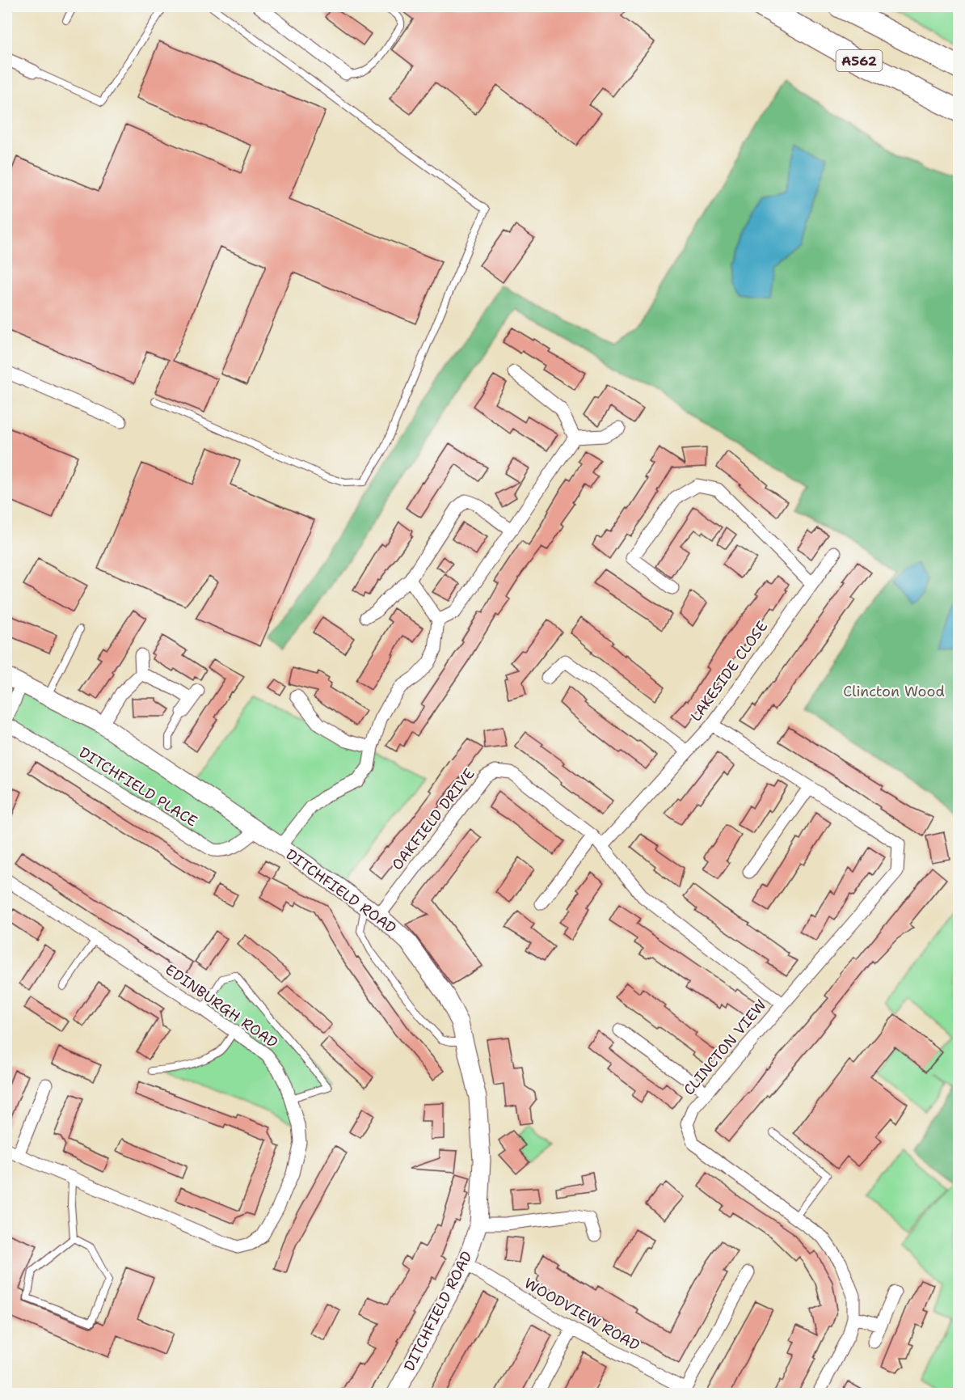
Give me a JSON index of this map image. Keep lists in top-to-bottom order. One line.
{"streets":{"highway":["A562"],"street":["LAKESIDE CLOSE","DITCHFIELD PLACE","OAKFIELD DRIVE","DITCHFIELD ROAD","EDINBURGH ROAD","CLINCTON VIEW","WOODVIEW ROAD"]},"crossings":[["LAKESIDE CLOSE","OAKFIELD DRIVE"],["LAKESIDE CLOSE","CLINCTON VIEW"],["DITCHFIELD PLACE","DITCHFIELD ROAD"],["OAKFIELD DRIVE","DITCHFIELD ROAD"],["OAKFIELD DRIVE","CLINCTON VIEW"],["DITCHFIELD ROAD","WOODVIEW ROAD"]],"parks":["Clincton Wood"]}
